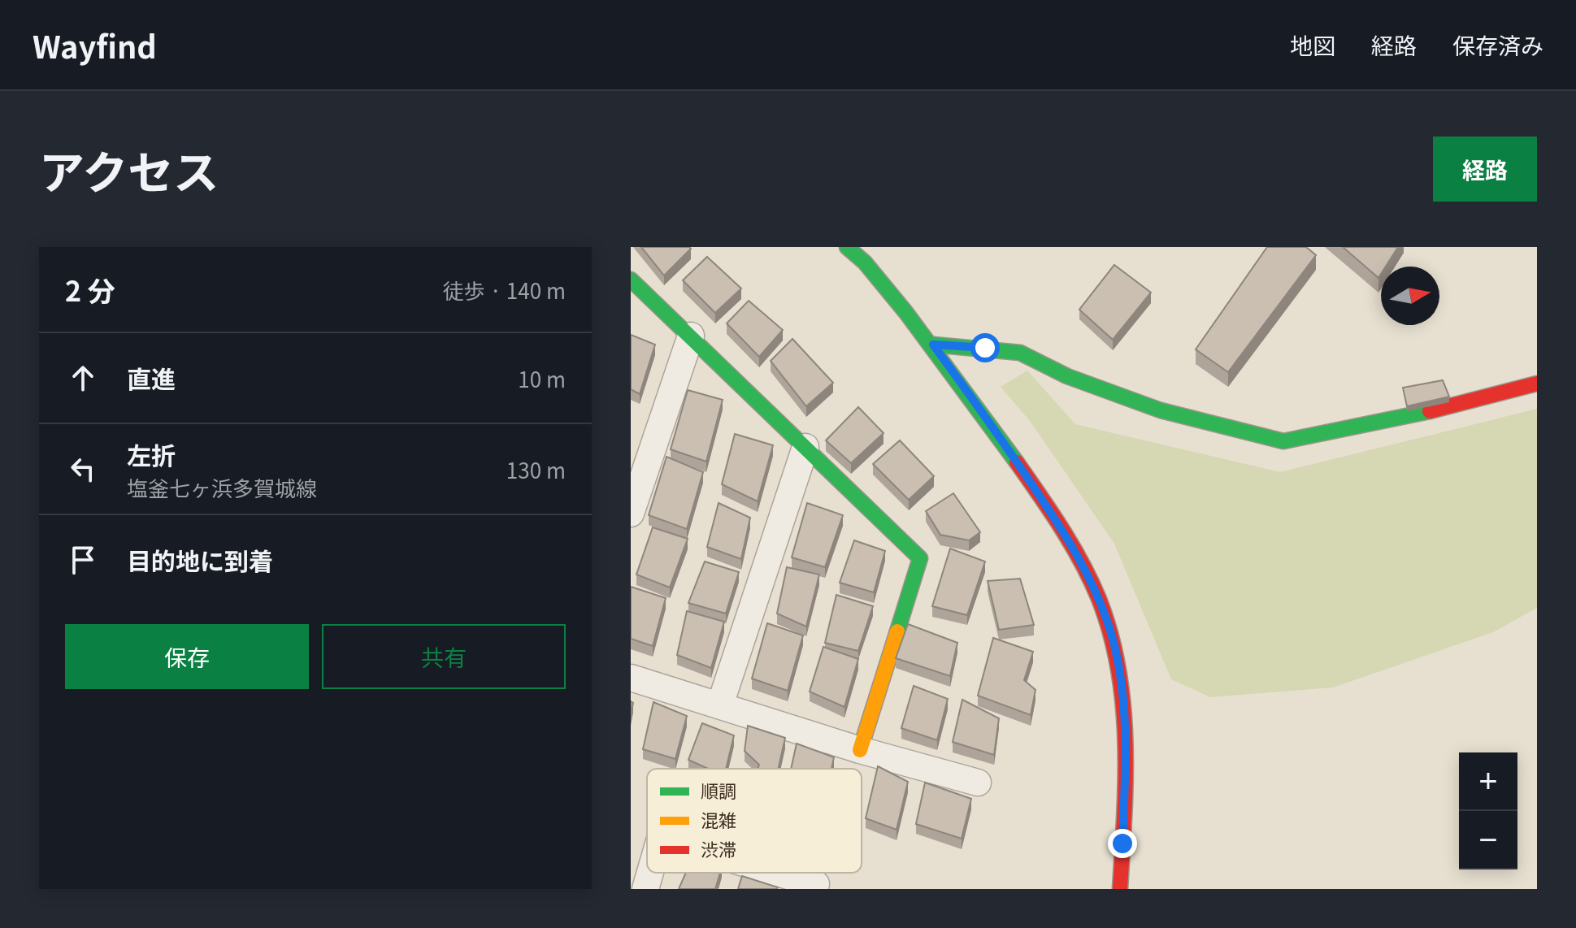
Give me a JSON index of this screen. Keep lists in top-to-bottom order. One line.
{"legend":["順調","混雑","渋滞"],"north":"right","page":{"header":"Wayfind","nav":["地図","経路","保存済み"],"title":"アクセス","buttons":["経路",["保存","共有"]],"heading":["2 分","徒歩 · 140 m"],"list":[["直進","10 m"],["左折","塩釜七ヶ浜多賀城線","130 m"],"目的地に到着"],"map_buttons":["+","−"]}}
